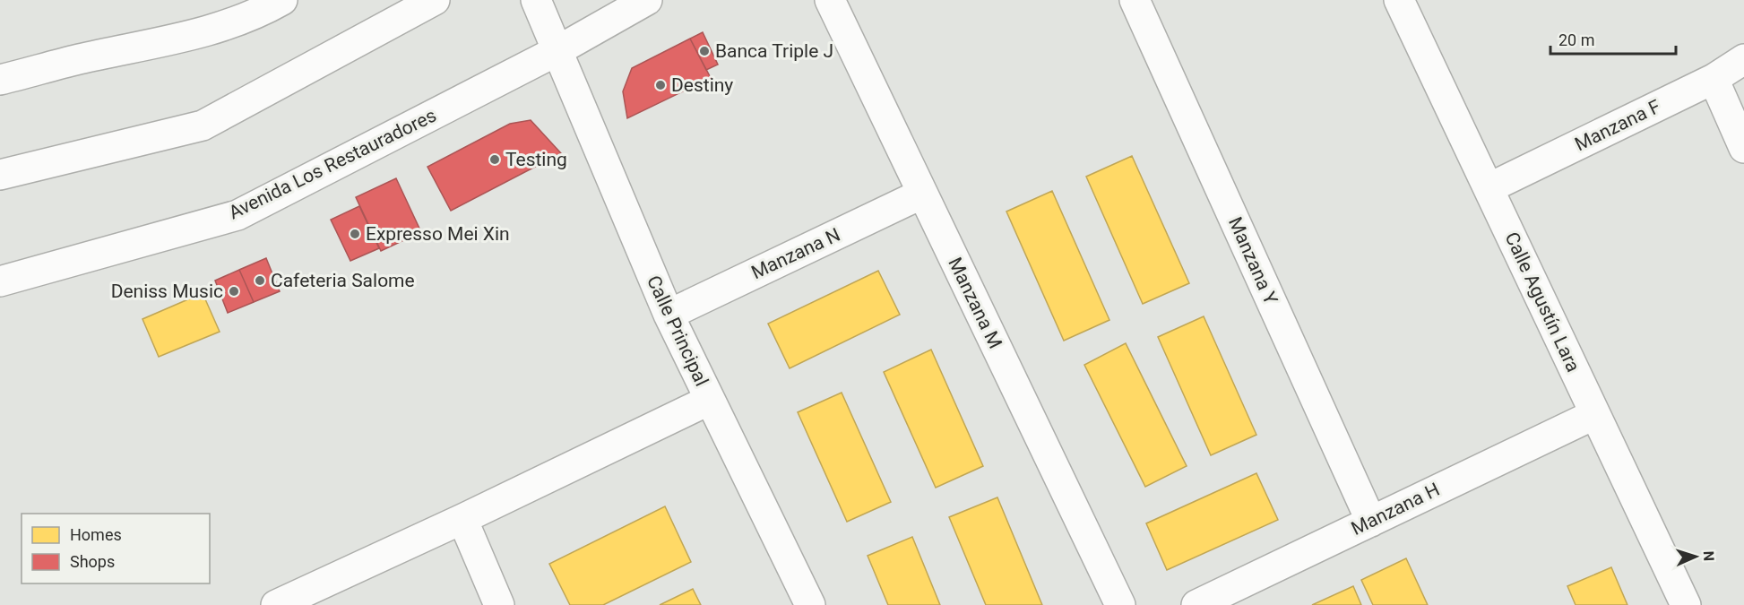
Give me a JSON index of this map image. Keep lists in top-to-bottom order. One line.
{"streets":{"street":["Manzana F","Avenida Los Restauradores","Manzana N","Manzana Y","Calle Agustín Lara","Manzana M","Calle Principal","Manzana H"]},"crossings":[["Manzana F","Calle Agustín Lara"],["Avenida Los Restauradores","Calle Principal"],["Manzana N","Manzana M"],["Manzana N","Calle Principal"],["Manzana Y","Manzana H"],["Calle Agustín Lara","Manzana H"]],"places":["Banca Triple J","Destiny","Testing","Expresso Mei Xin","Cafeteria Salome","Deniss Music"],"legend":["Homes","Shops"],"scale_bar":"20 m","north":"right"}
